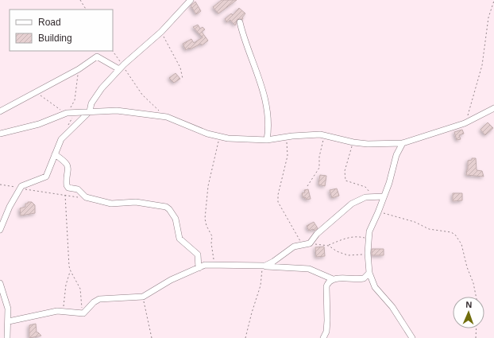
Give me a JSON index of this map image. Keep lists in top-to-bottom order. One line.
{"legend":["Road","Building"],"north":"top"}
